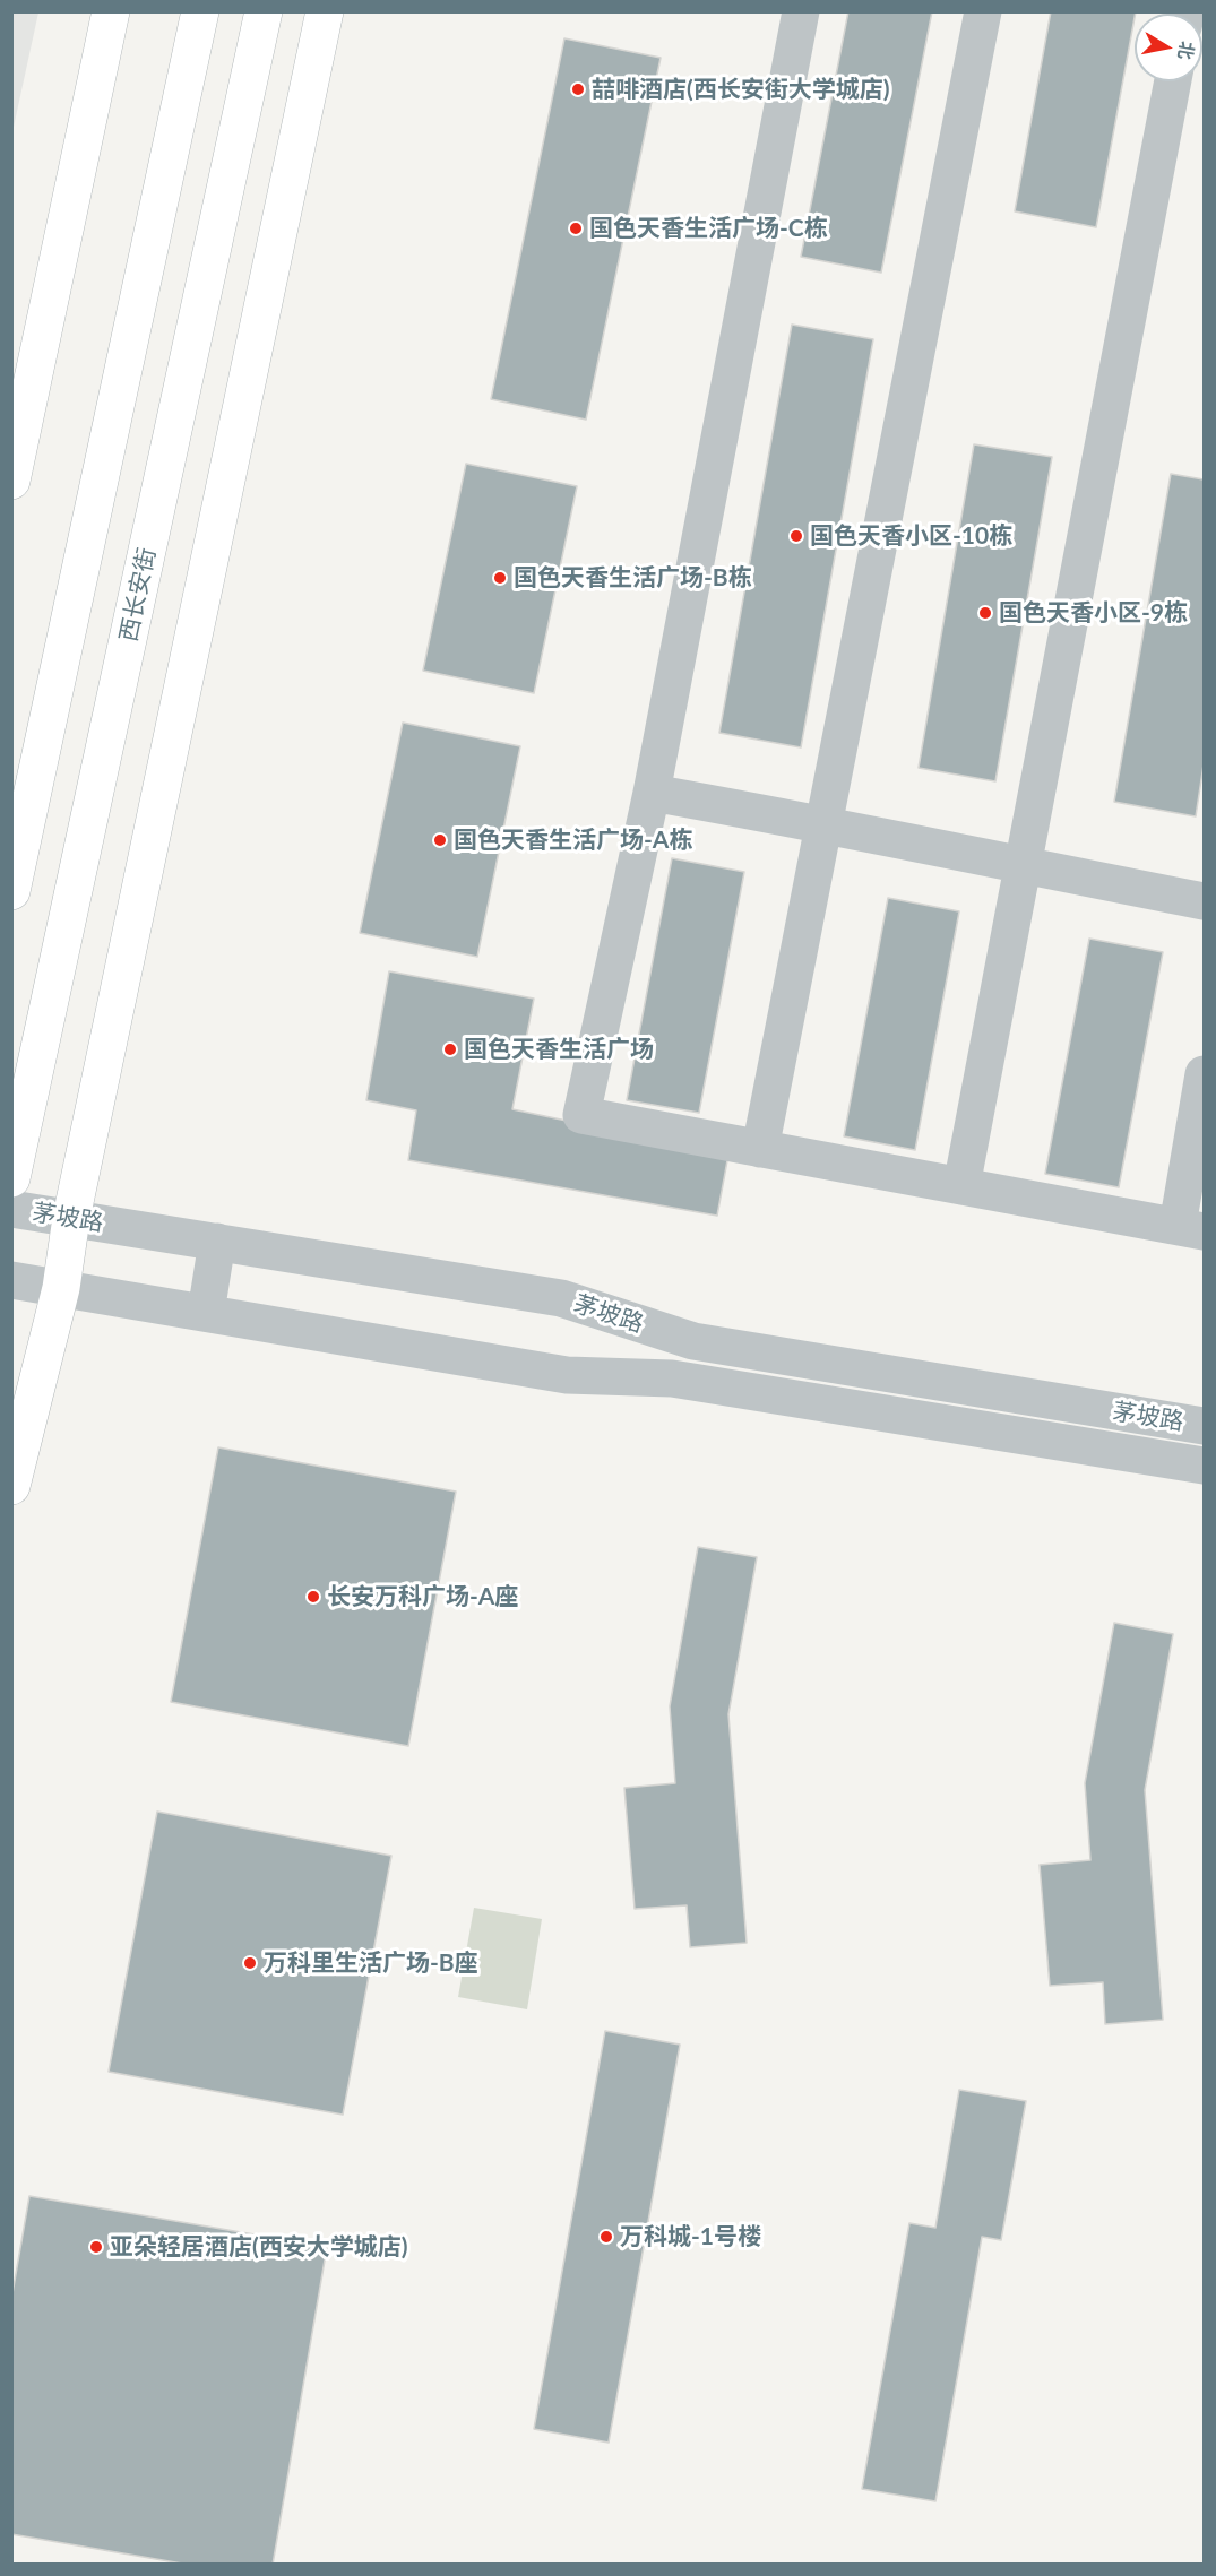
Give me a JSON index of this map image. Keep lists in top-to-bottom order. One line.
{"streets":{"main road":["西长安街"],"street":["茅坡路"]},"places":["喆啡酒店(西长安街大学城店)","国色天香生活广场-C栋","国色天香小区-10栋","国色天香生活广场-B栋","国色天香小区-9栋","国色天香生活广场-A栋","国色天香生活广场","长安万科广场-A座","万科里生活广场-B座","万科城-1号楼","亚朵轻居酒店(西安大学城店)"],"north":"right"}
